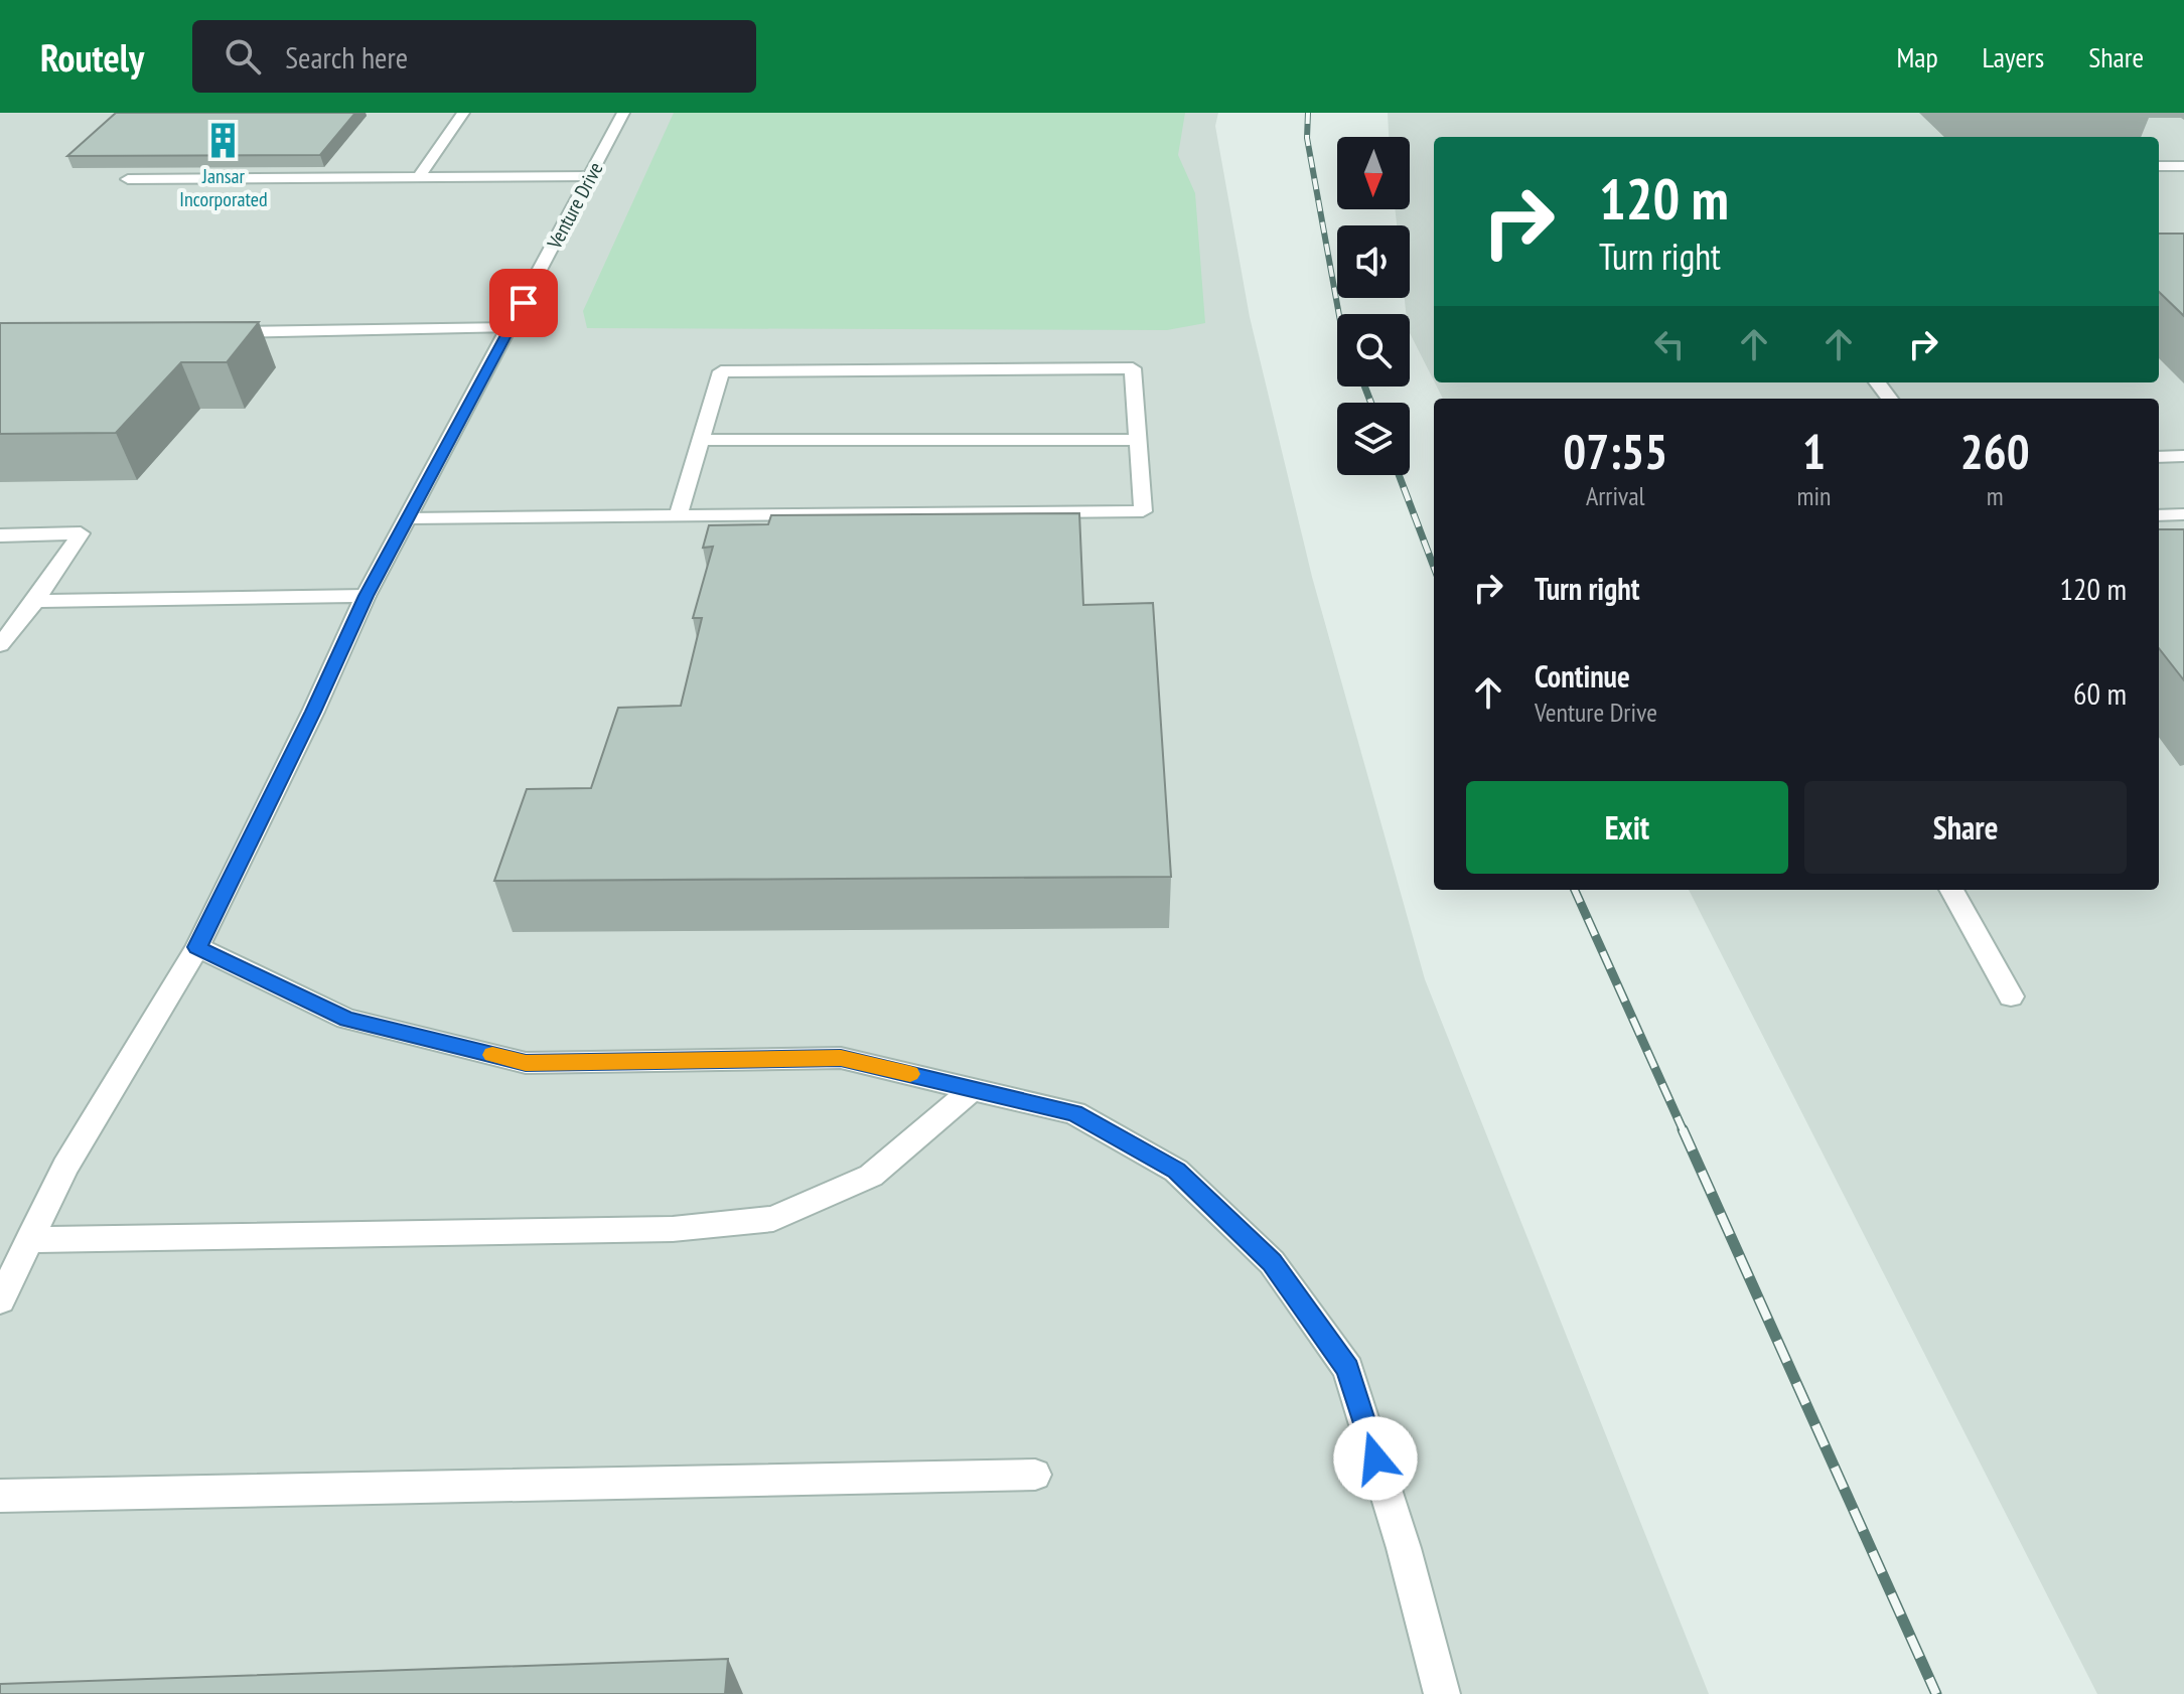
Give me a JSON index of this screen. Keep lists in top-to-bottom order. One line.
{"streets":{"street":["Venture Drive"]},"places":{"building":["Jansar Incorporated"]},"north":"bottom","page":{"header":"Routely","search":"Search here","nav":["Map","Layers","Share"],"turn":["120 m","Turn right"],"eta":["07:55","Arrival","1","min","260","m"],"list":[{"name":"Turn right","value":"120 m"},{"name":"Continue","note":"Venture Drive","value":"60 m"}],"buttons":["Exit","Share"]}}
